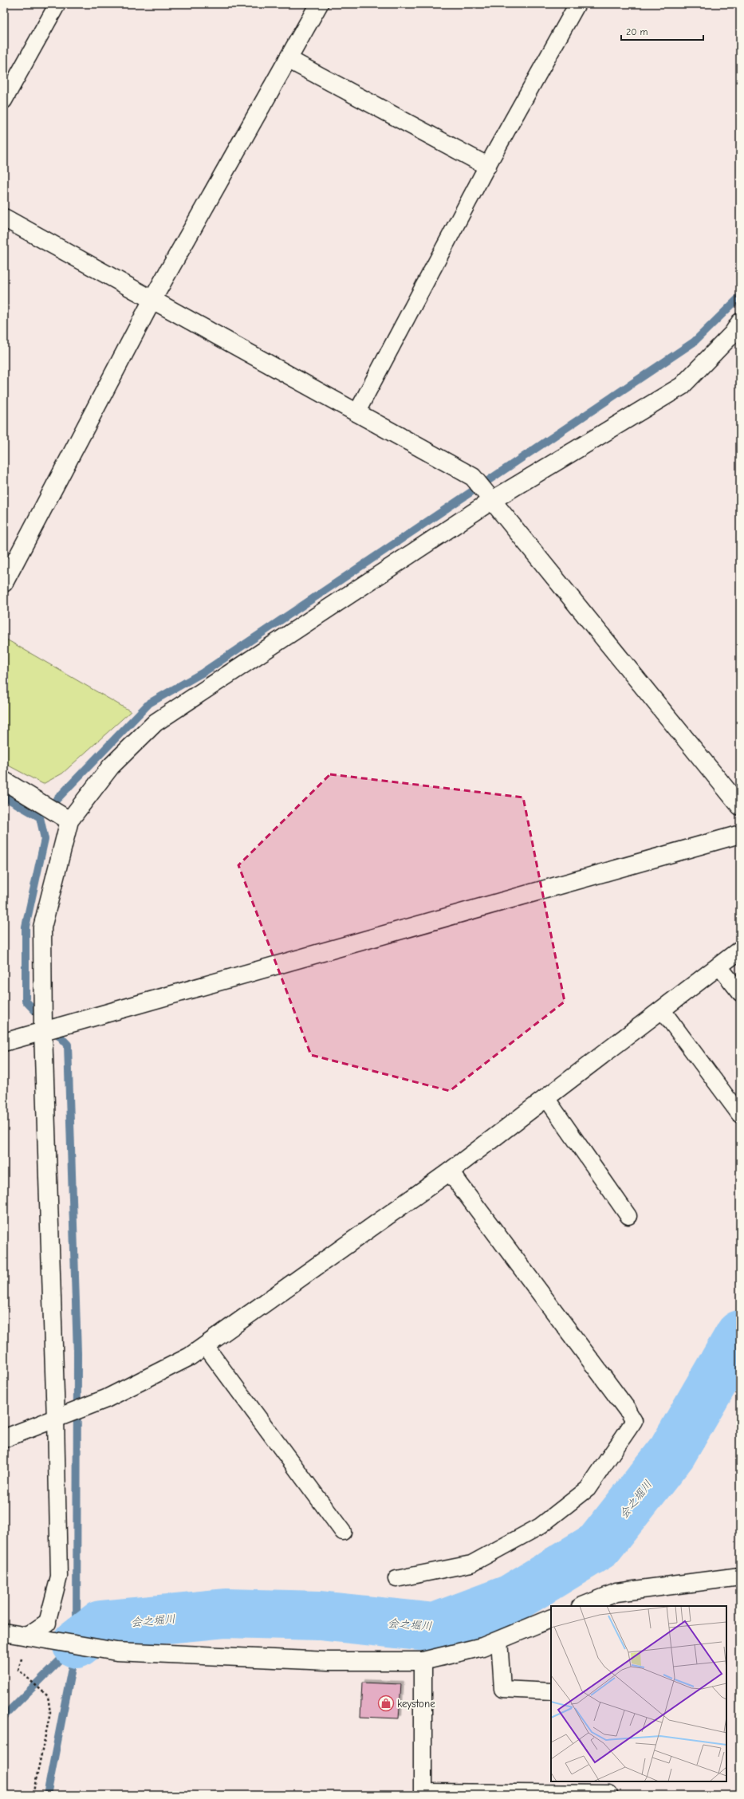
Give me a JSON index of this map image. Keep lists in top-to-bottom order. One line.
{"water":["会之堀川"],"places":{"shop":["keystone"]},"scale_bar":"20 m"}
